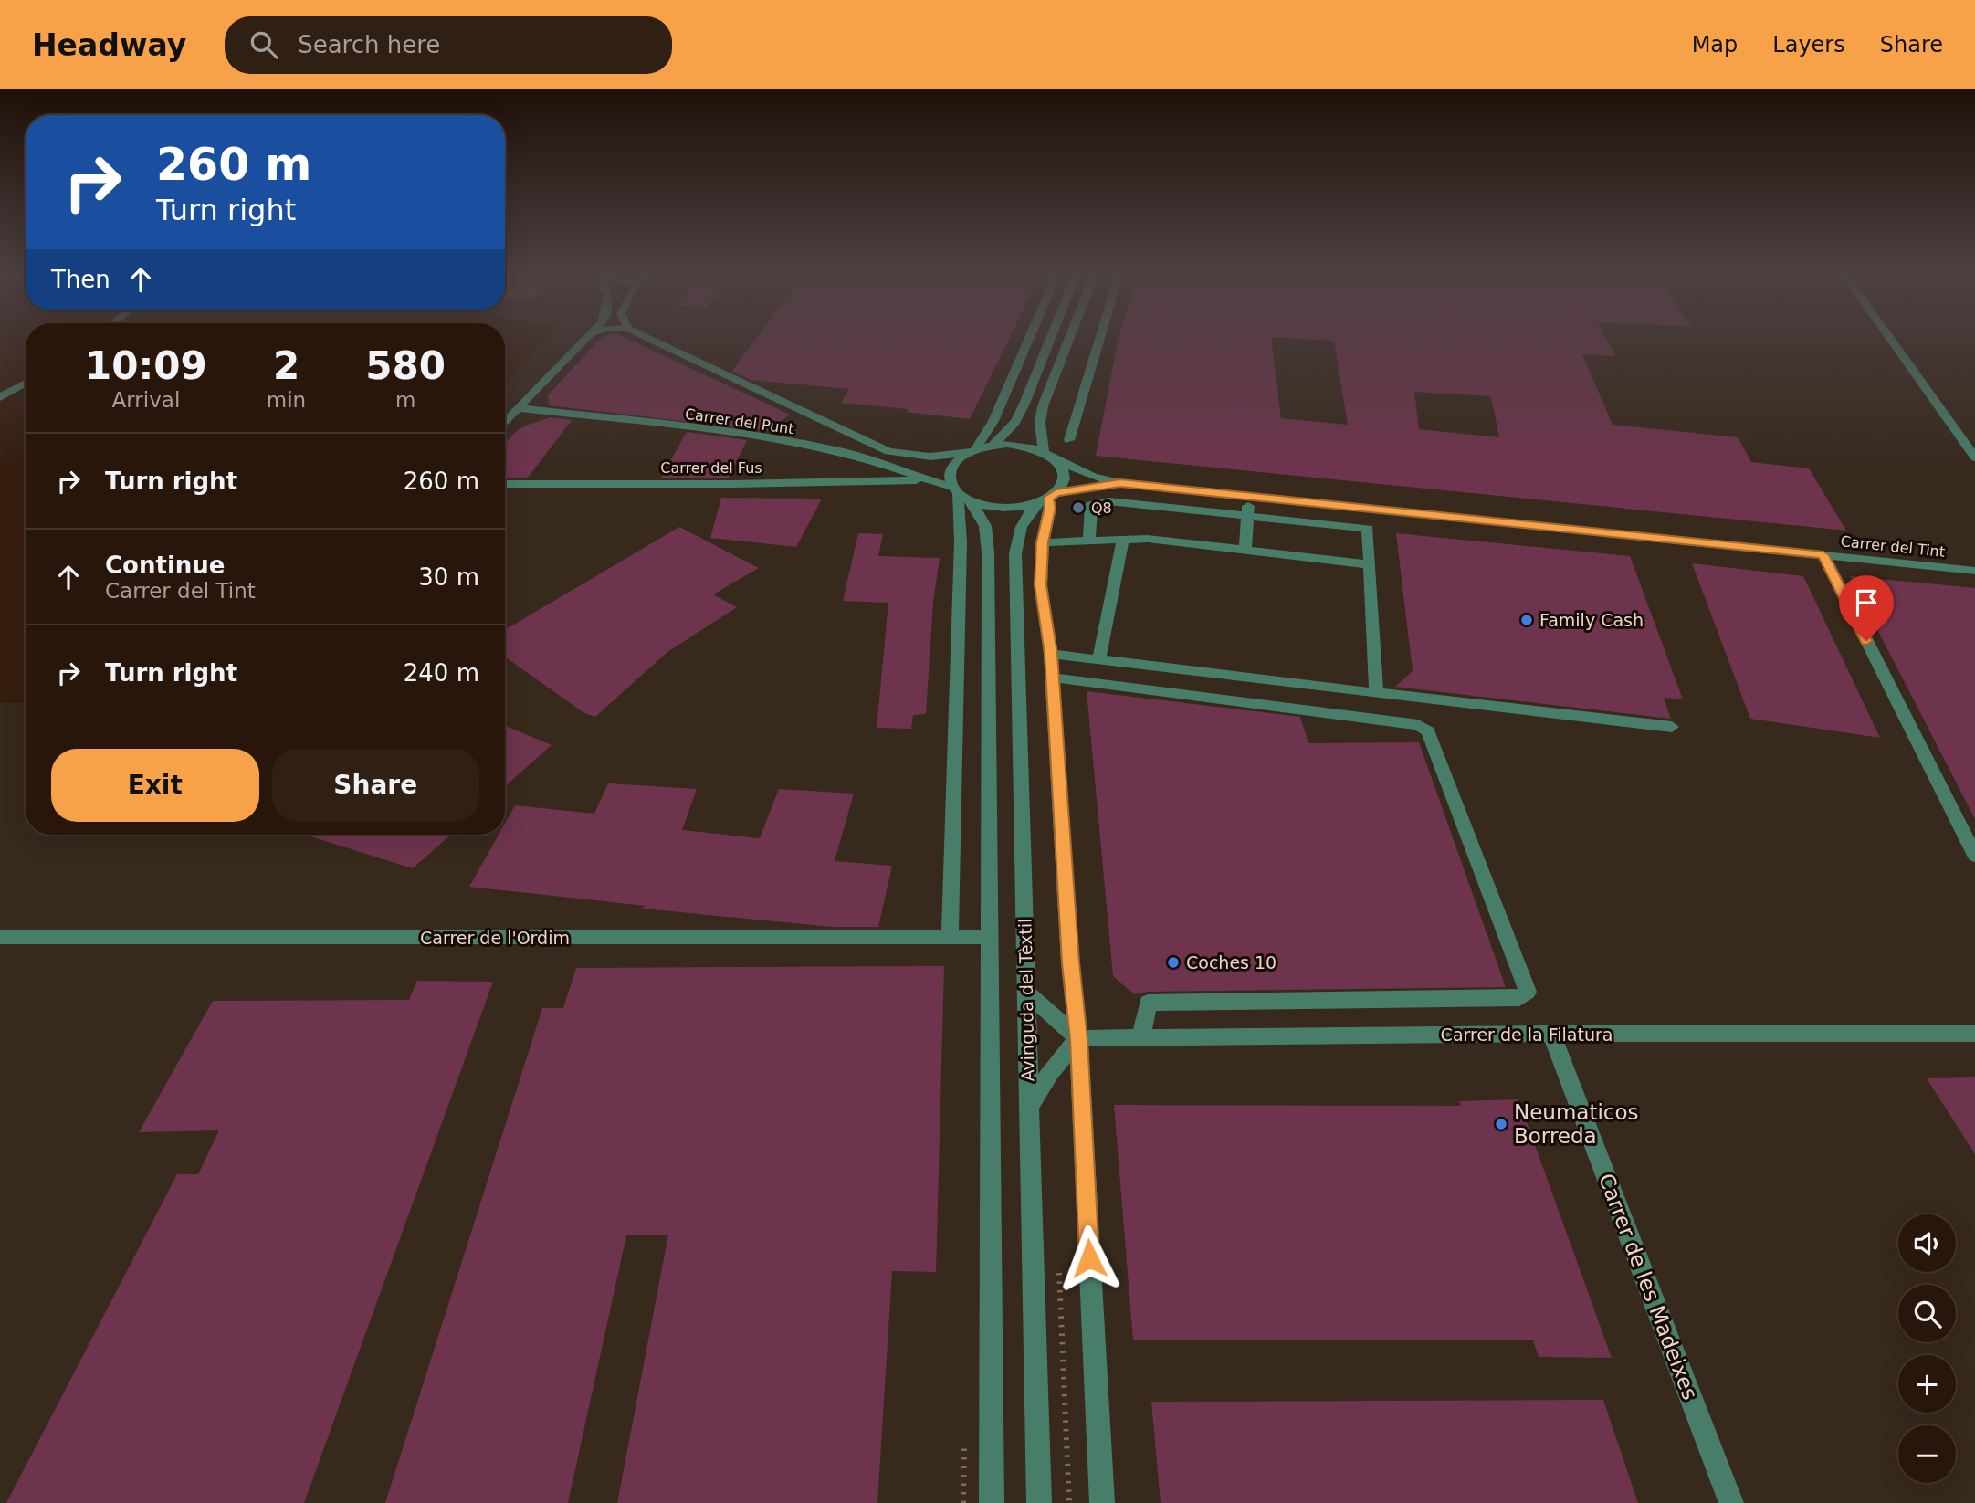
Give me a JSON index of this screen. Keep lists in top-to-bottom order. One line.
{"streets":{"street":["Carrer del Punt","Carrer del Fus","Carrer del Tint","Carrer de l'Ordim","Avinguda del Tèxtil","Carrer de la Filatura","Carrer de les Madeixes"]},"crossings":[["Carrer del Punt","Carrer del Fus"],["Carrer del Punt","Carrer del Tint"],["Carrer del Punt","Avinguda del Tèxtil"],["Carrer de l'Ordim","Avinguda del Tèxtil"],["Carrer de la Filatura","Carrer de les Madeixes"]],"places":["Q8","Family Cash","Coches 10","Neumaticos Borreda"],"page":{"header":"Headway","search":"Search here","nav":["Map","Layers","Share"],"turn":["260 m","Turn right"],"then":"Then","eta":["10:09","Arrival","2","min","580","m"],"list":[{"name":"Turn right","value":"260 m"},{"name":"Continue","note":"Carrer del Tint","value":"30 m"},{"name":"Turn right","value":"240 m"}],"buttons":["Exit","Share"],"map_buttons":["+","−"]}}
